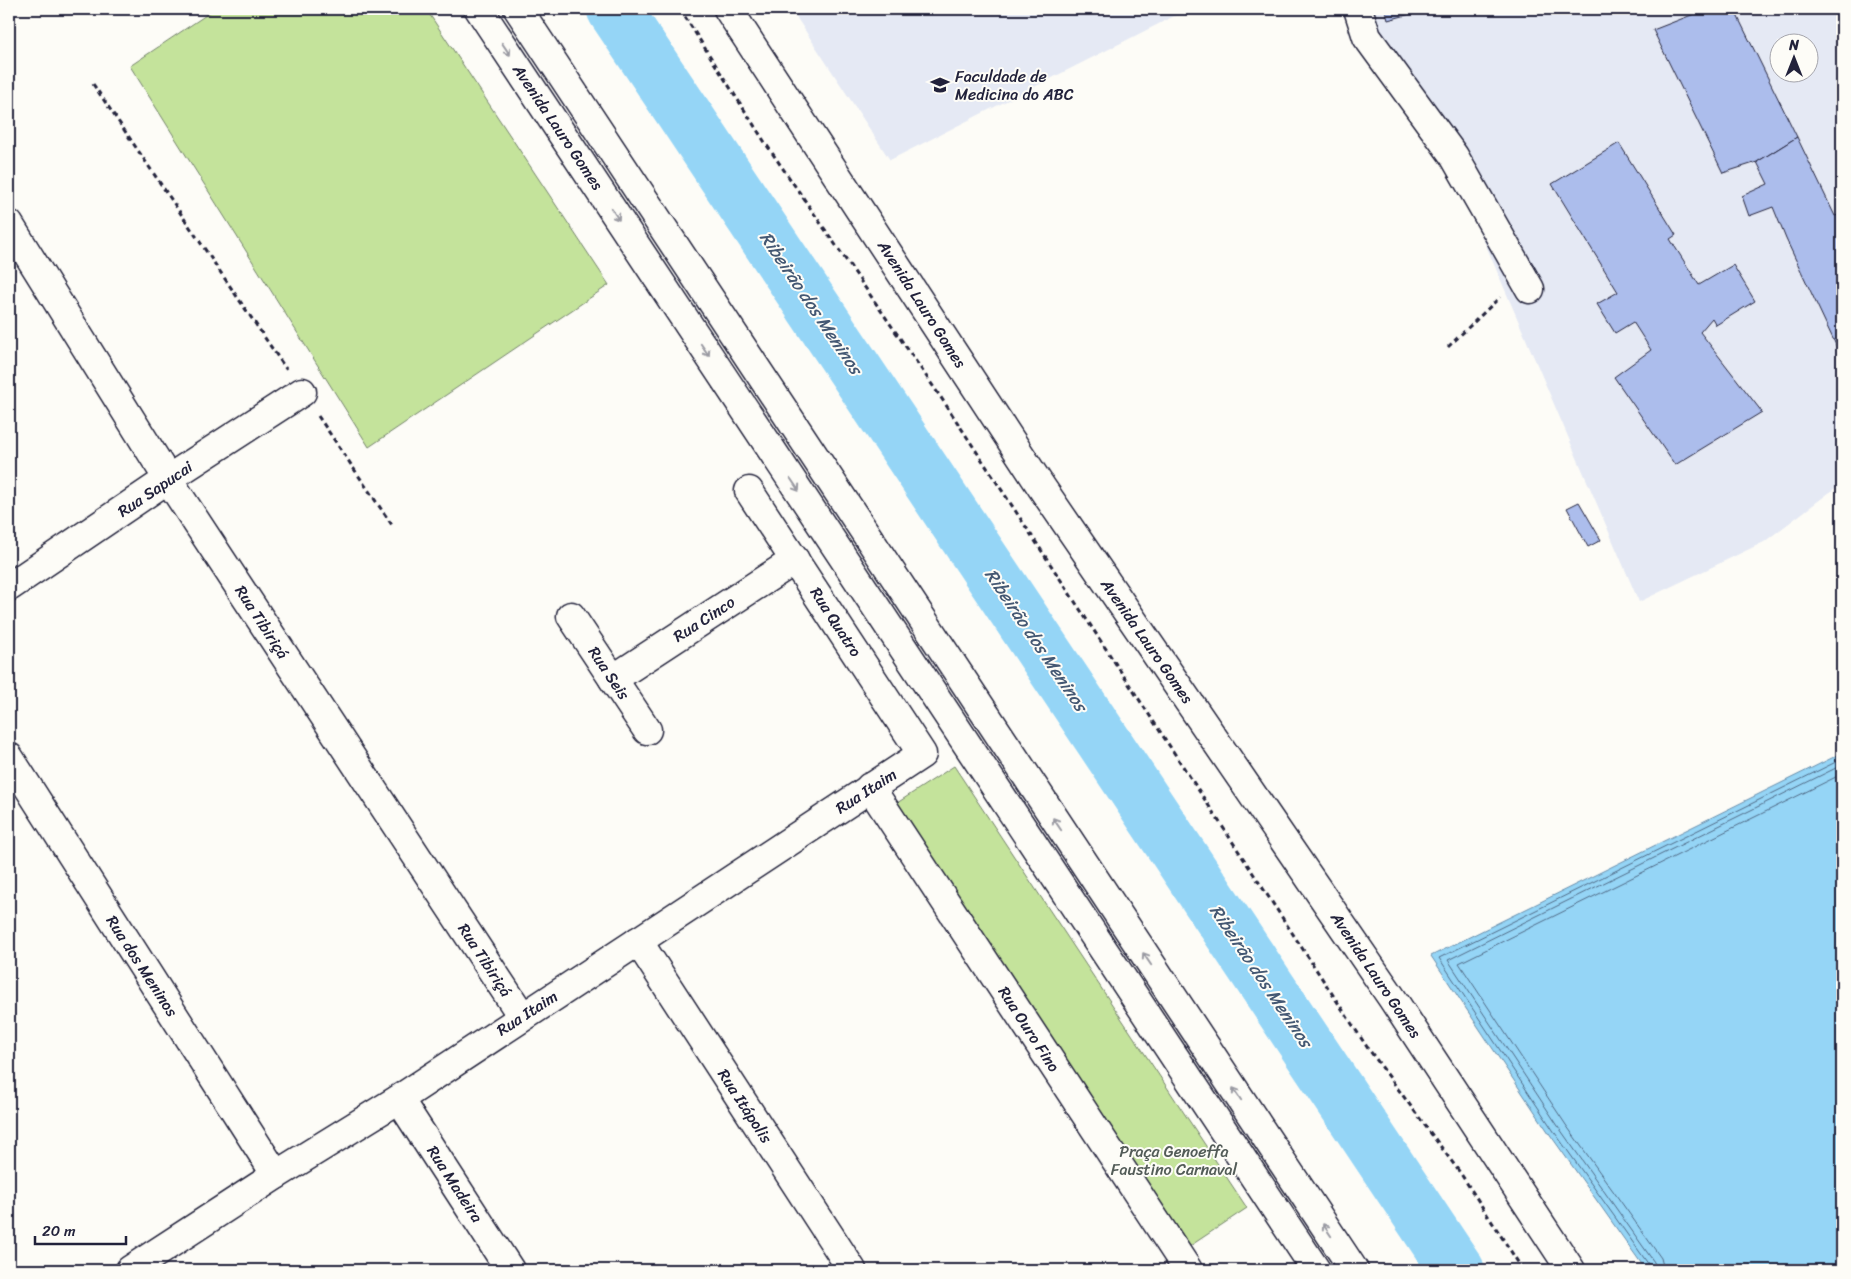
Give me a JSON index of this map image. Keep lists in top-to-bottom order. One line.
{"streets":{"street":["Avenida Lauro Gomes","Rua Sapucai","Rua Cinco","Rua Tibiriçá","Rua Quatro","Rua Seis","Rua Itaim","Rua dos Meninos","Rua Ouro Fino","Rua Itápolis","Rua Madeira"]},"crossings":[["Rua Sapucai","Rua Tibiriçá"],["Rua Cinco","Rua Quatro"],["Rua Cinco","Rua Seis"],["Rua Tibiriçá","Rua Itaim"],["Rua Quatro","Rua Itaim"],["Rua Itaim","Rua dos Meninos"],["Rua Itaim","Rua Ouro Fino"],["Rua Itaim","Rua Itápolis"],["Rua Itaim","Rua Madeira"]],"water":["Ribeirão dos Meninos"],"parks":["Praça Genoeffa Faustino Carnaval"],"places":{"school or university":["Faculdade de Medicina do ABC"]},"scale_bar":"20 m","north":"top"}
